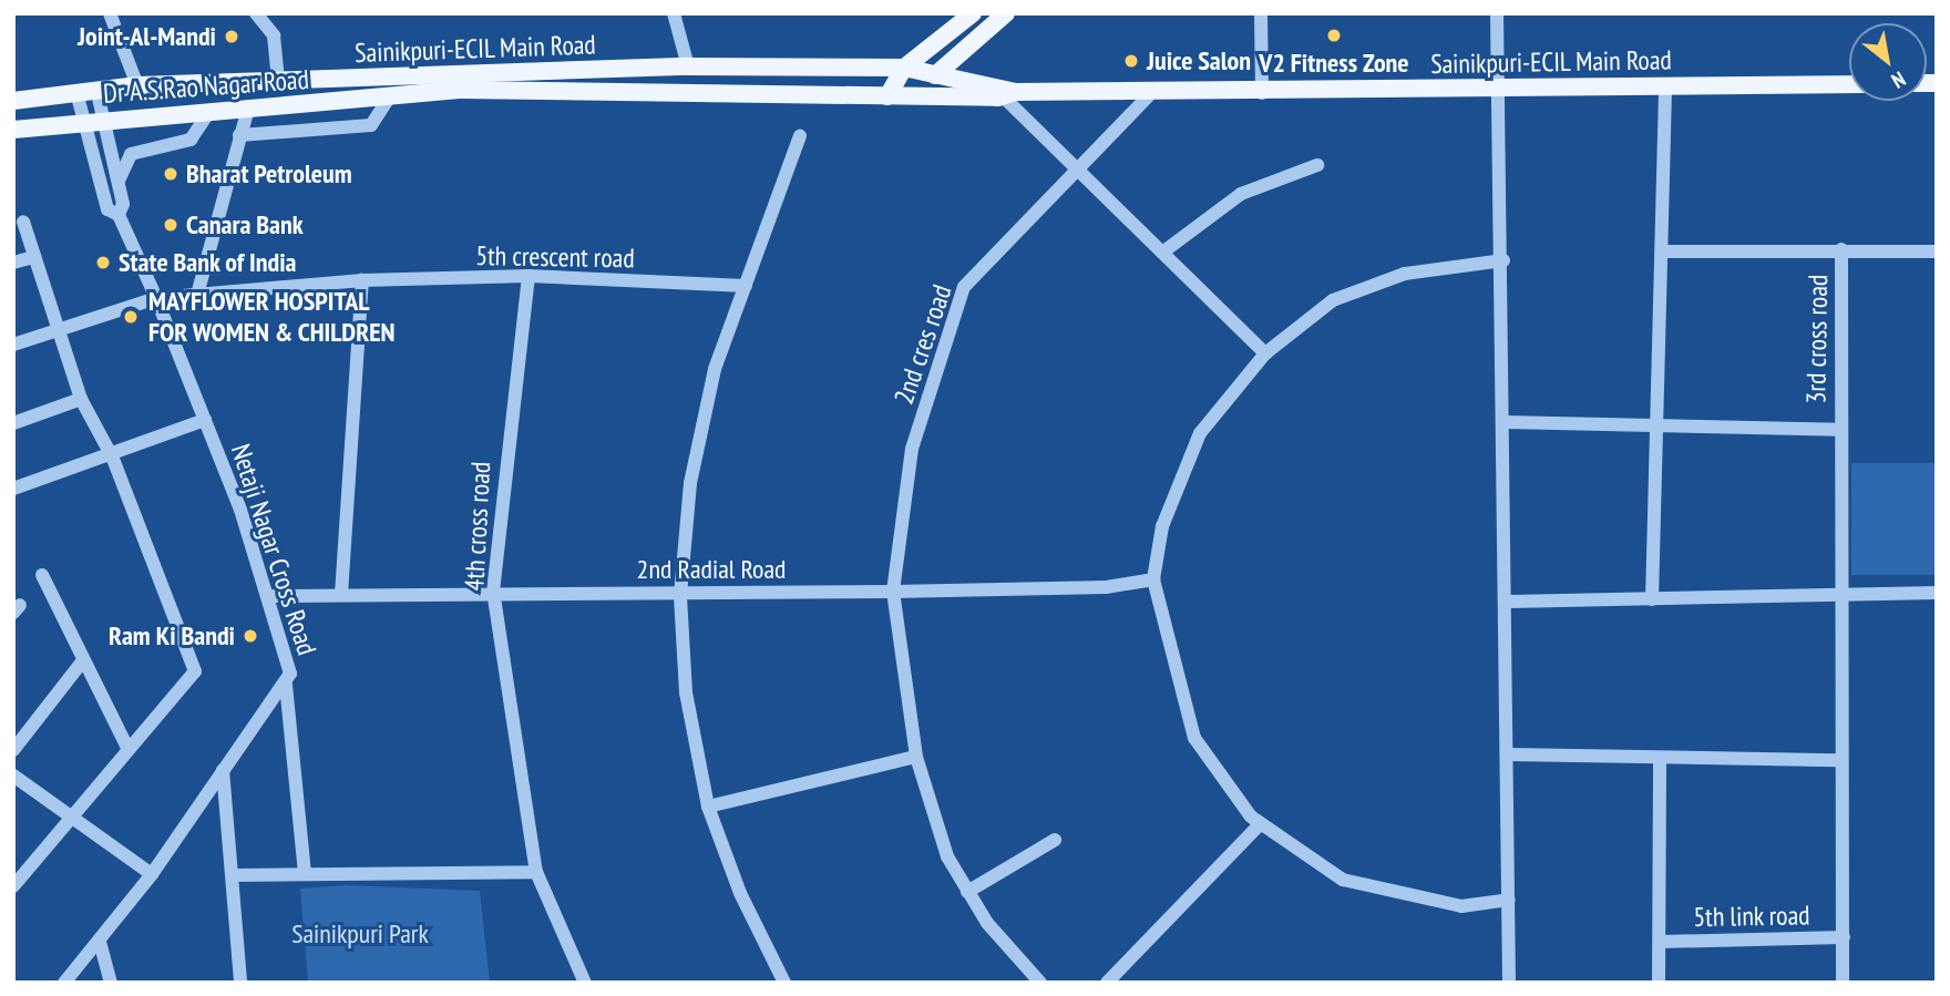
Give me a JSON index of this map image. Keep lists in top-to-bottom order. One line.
{"streets":{"main road":["Sainikpuri-ECIL Main Road","Dr A.S.Rao Nagar Road"],"street":["5th crescent road","3rd cross road","2nd cres road","4th cross road","Netaji Nagar Cross Road","2nd Radial Road","5th link road"]},"crossings":[["Sainikpuri-ECIL Main Road","Dr A.S.Rao Nagar Road"],["Sainikpuri-ECIL Main Road","2nd cres road"],["Sainikpuri-ECIL Main Road","Netaji Nagar Cross Road"],["Dr A.S.Rao Nagar Road","Netaji Nagar Cross Road"],["5th crescent road","4th cross road"],["5th crescent road","Netaji Nagar Cross Road"],["3rd cross road","5th link road"],["2nd cres road","2nd Radial Road"],["4th cross road","2nd Radial Road"],["Netaji Nagar Cross Road","2nd Radial Road"]],"parks":["Sainikpuri Park"],"places":["V2 Fitness Zone","Joint-Al-Mandi","Juice Salon","Bharat Petroleum","Canara Bank","State Bank of India","MAYFLOWER HOSPITAL FOR WOMEN & CHILDREN","Ram Ki Bandi"],"north":"bottom right"}
